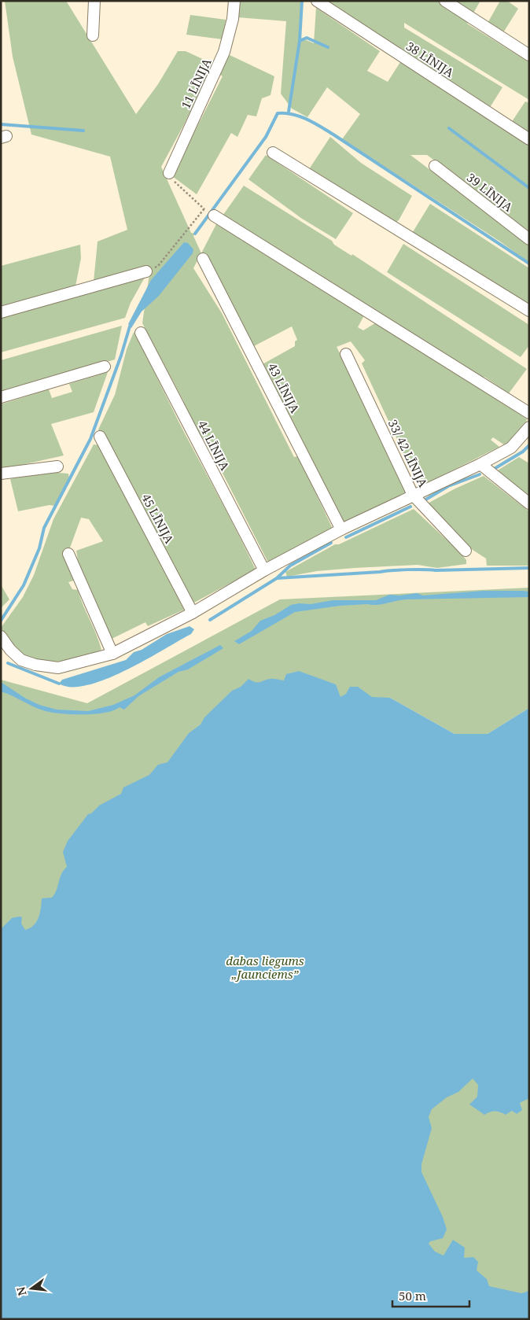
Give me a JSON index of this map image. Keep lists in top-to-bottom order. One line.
{"streets":{"street":["38 LĪNIJA","11 LĪNIJA","39 LĪNIJA","43 LĪNIJA","44 LĪNIJA","33/ 42 LĪNIJA","45 LĪNIJA"]},"parks":["dabas liegums „Jaunciems”"],"scale_bar":"50 m","north":"left"}
